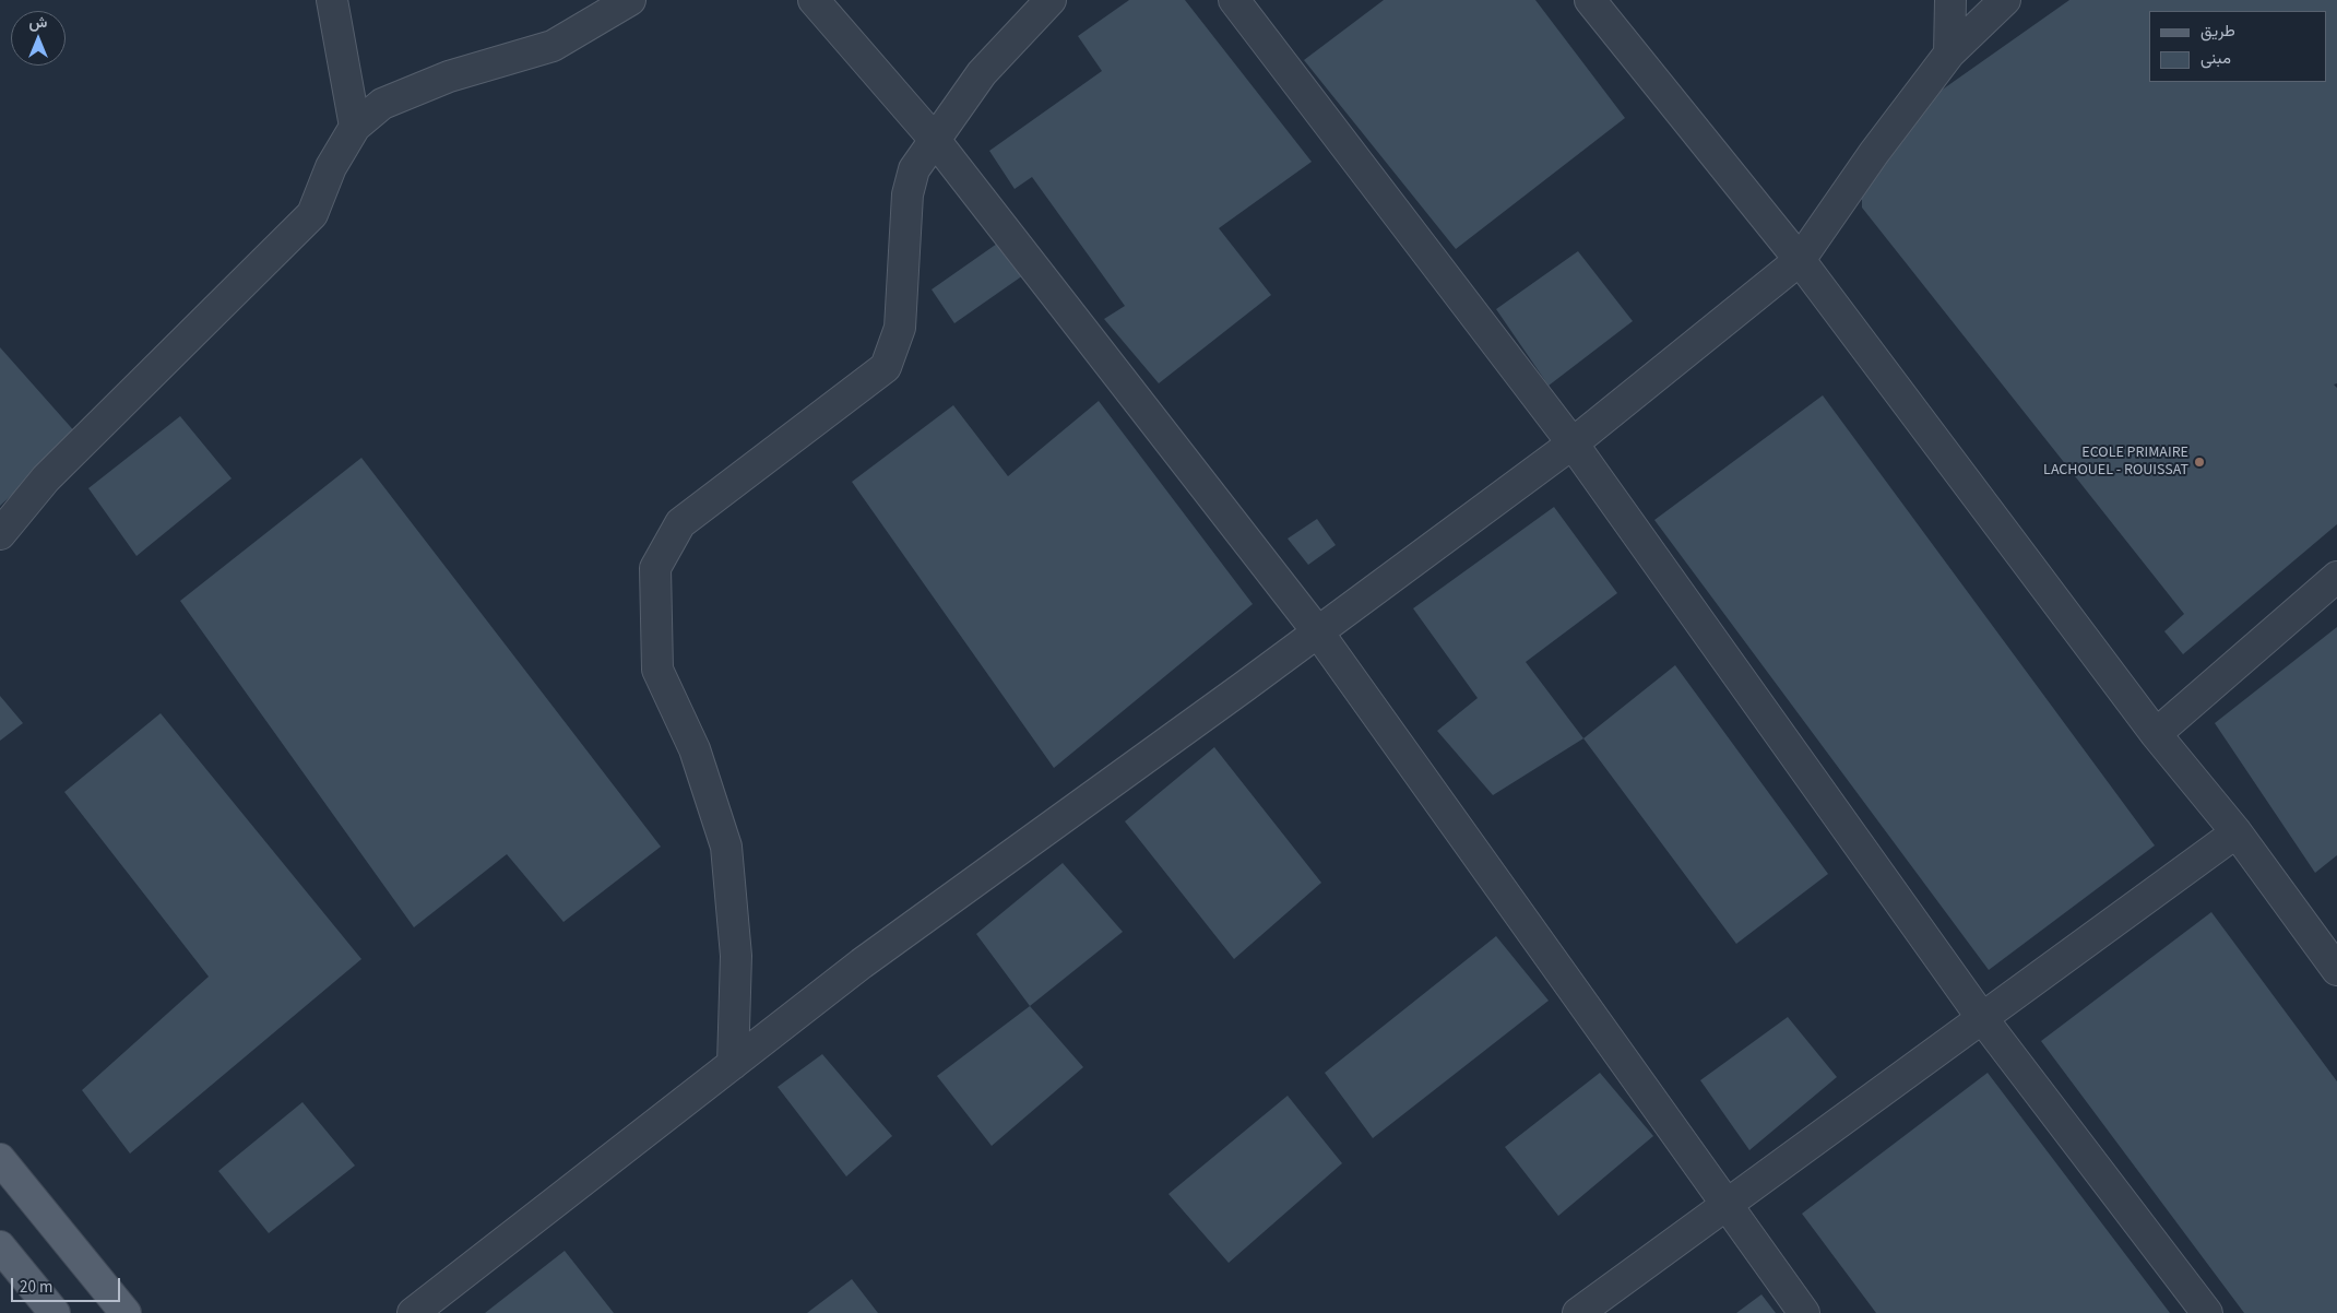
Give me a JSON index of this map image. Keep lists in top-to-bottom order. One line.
{"places":["ECOLE PRIMAIRE LACHOUEL - ROUISSAT"],"legend":["طريق","مبنى"],"scale_bar":"20 m","north":"top"}
